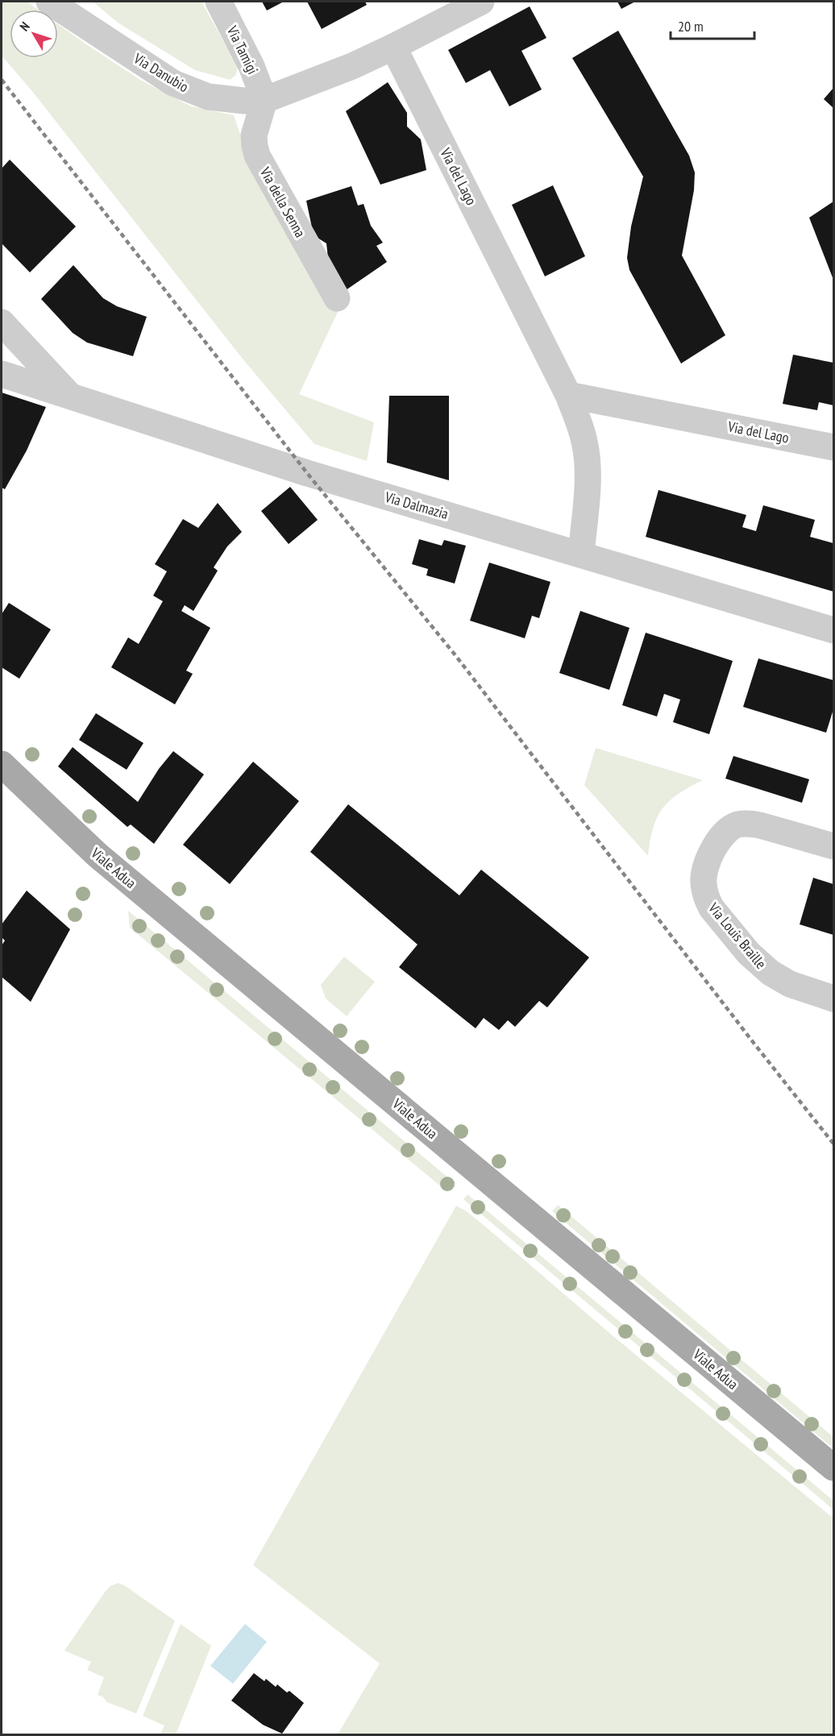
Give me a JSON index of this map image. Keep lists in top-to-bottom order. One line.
{"streets":{"main road":["Viale Adua"],"street":["Via Tamigi","Via Danubio","Via del Lago","Via della Senna","Via Dalmazia","Via Louis Braille"]},"crossings":[["Via Tamigi","Via Danubio"],["Via Tamigi","Via della Senna"],["Via Danubio","Via del Lago"],["Via Danubio","Via della Senna"],["Via del Lago","Via Dalmazia"]],"scale_bar":"20 m","north":"top left"}
